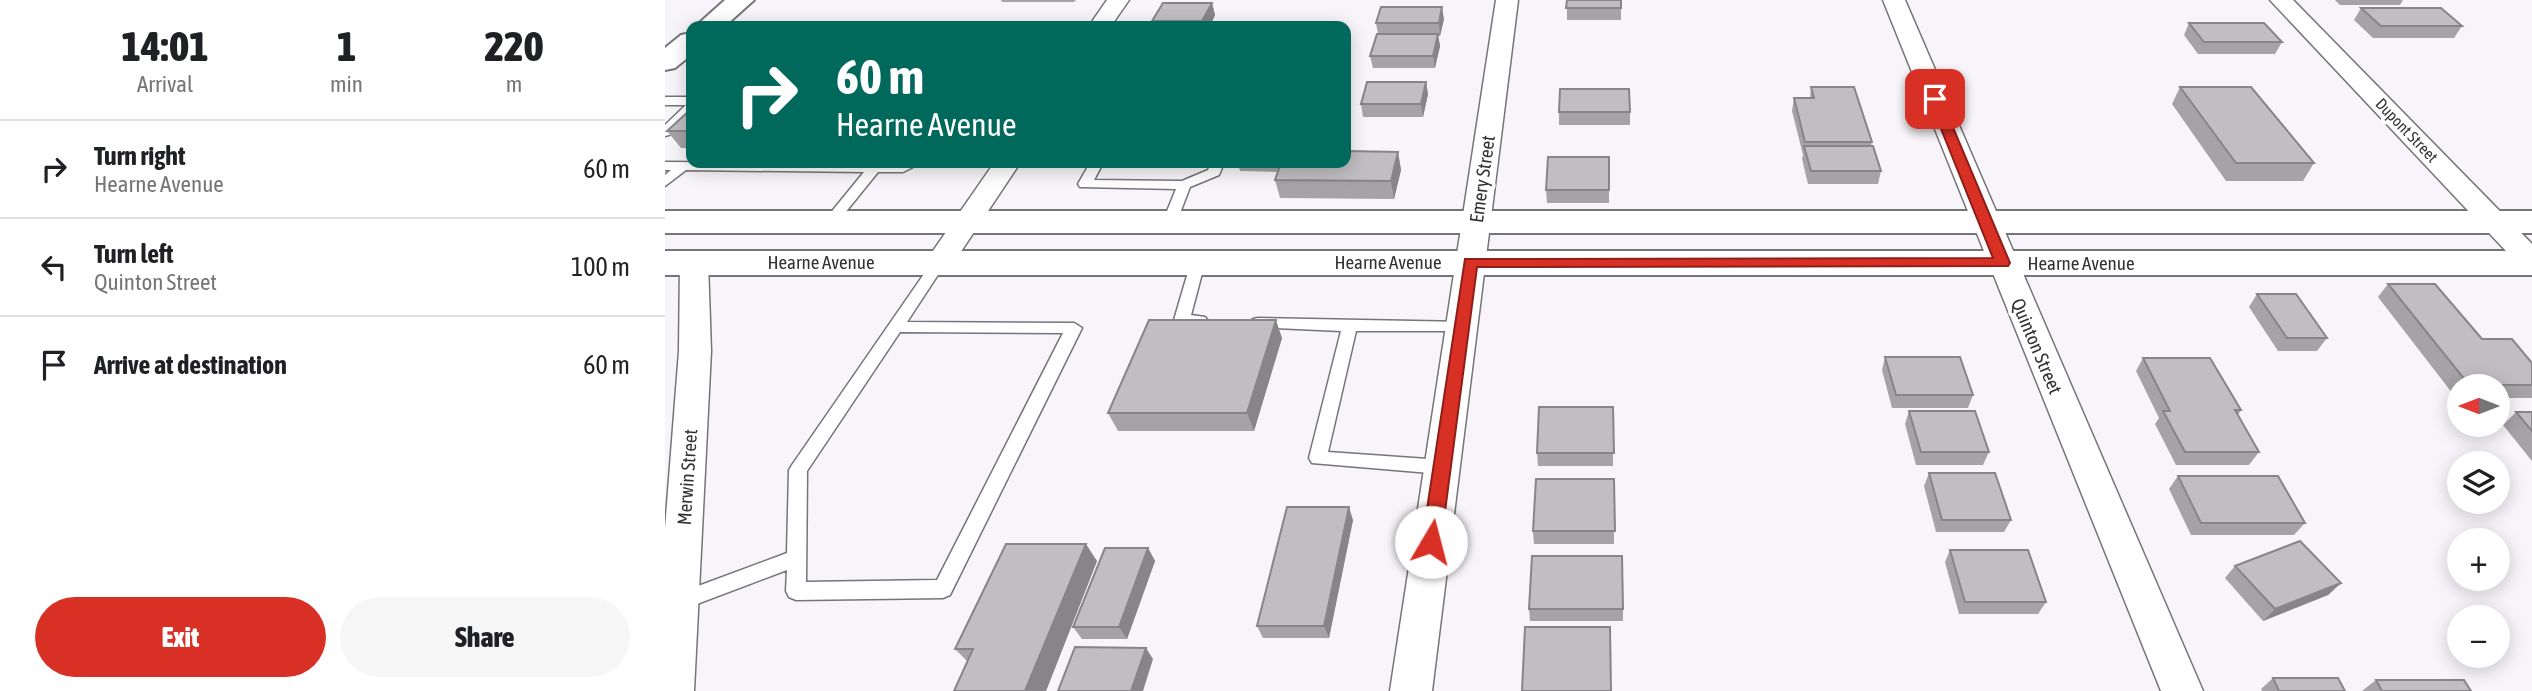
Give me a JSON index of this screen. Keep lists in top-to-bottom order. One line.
{"streets":{"main road":["Hearne Avenue"],"street":["Dupont Street","Emery Street","Quinton Street","Merwin Street"]},"crossings":[["Dupont Street","Hearne Avenue"],["Emery Street","Hearne Avenue"],["Hearne Avenue","Quinton Street"],["Hearne Avenue","Merwin Street"]],"north":"left","page":{"eta":["14:01","Arrival","1","min","220","m"],"turn":["60 m","Hearne Avenue"],"list":[{"name":"Turn right","note":"Hearne Avenue","value":"60 m"},{"name":"Turn left","note":"Quinton Street","value":"100 m"},{"name":"Arrive at destination","value":"60 m"}],"map_buttons":["+","−"],"buttons":["Exit","Share"]}}
